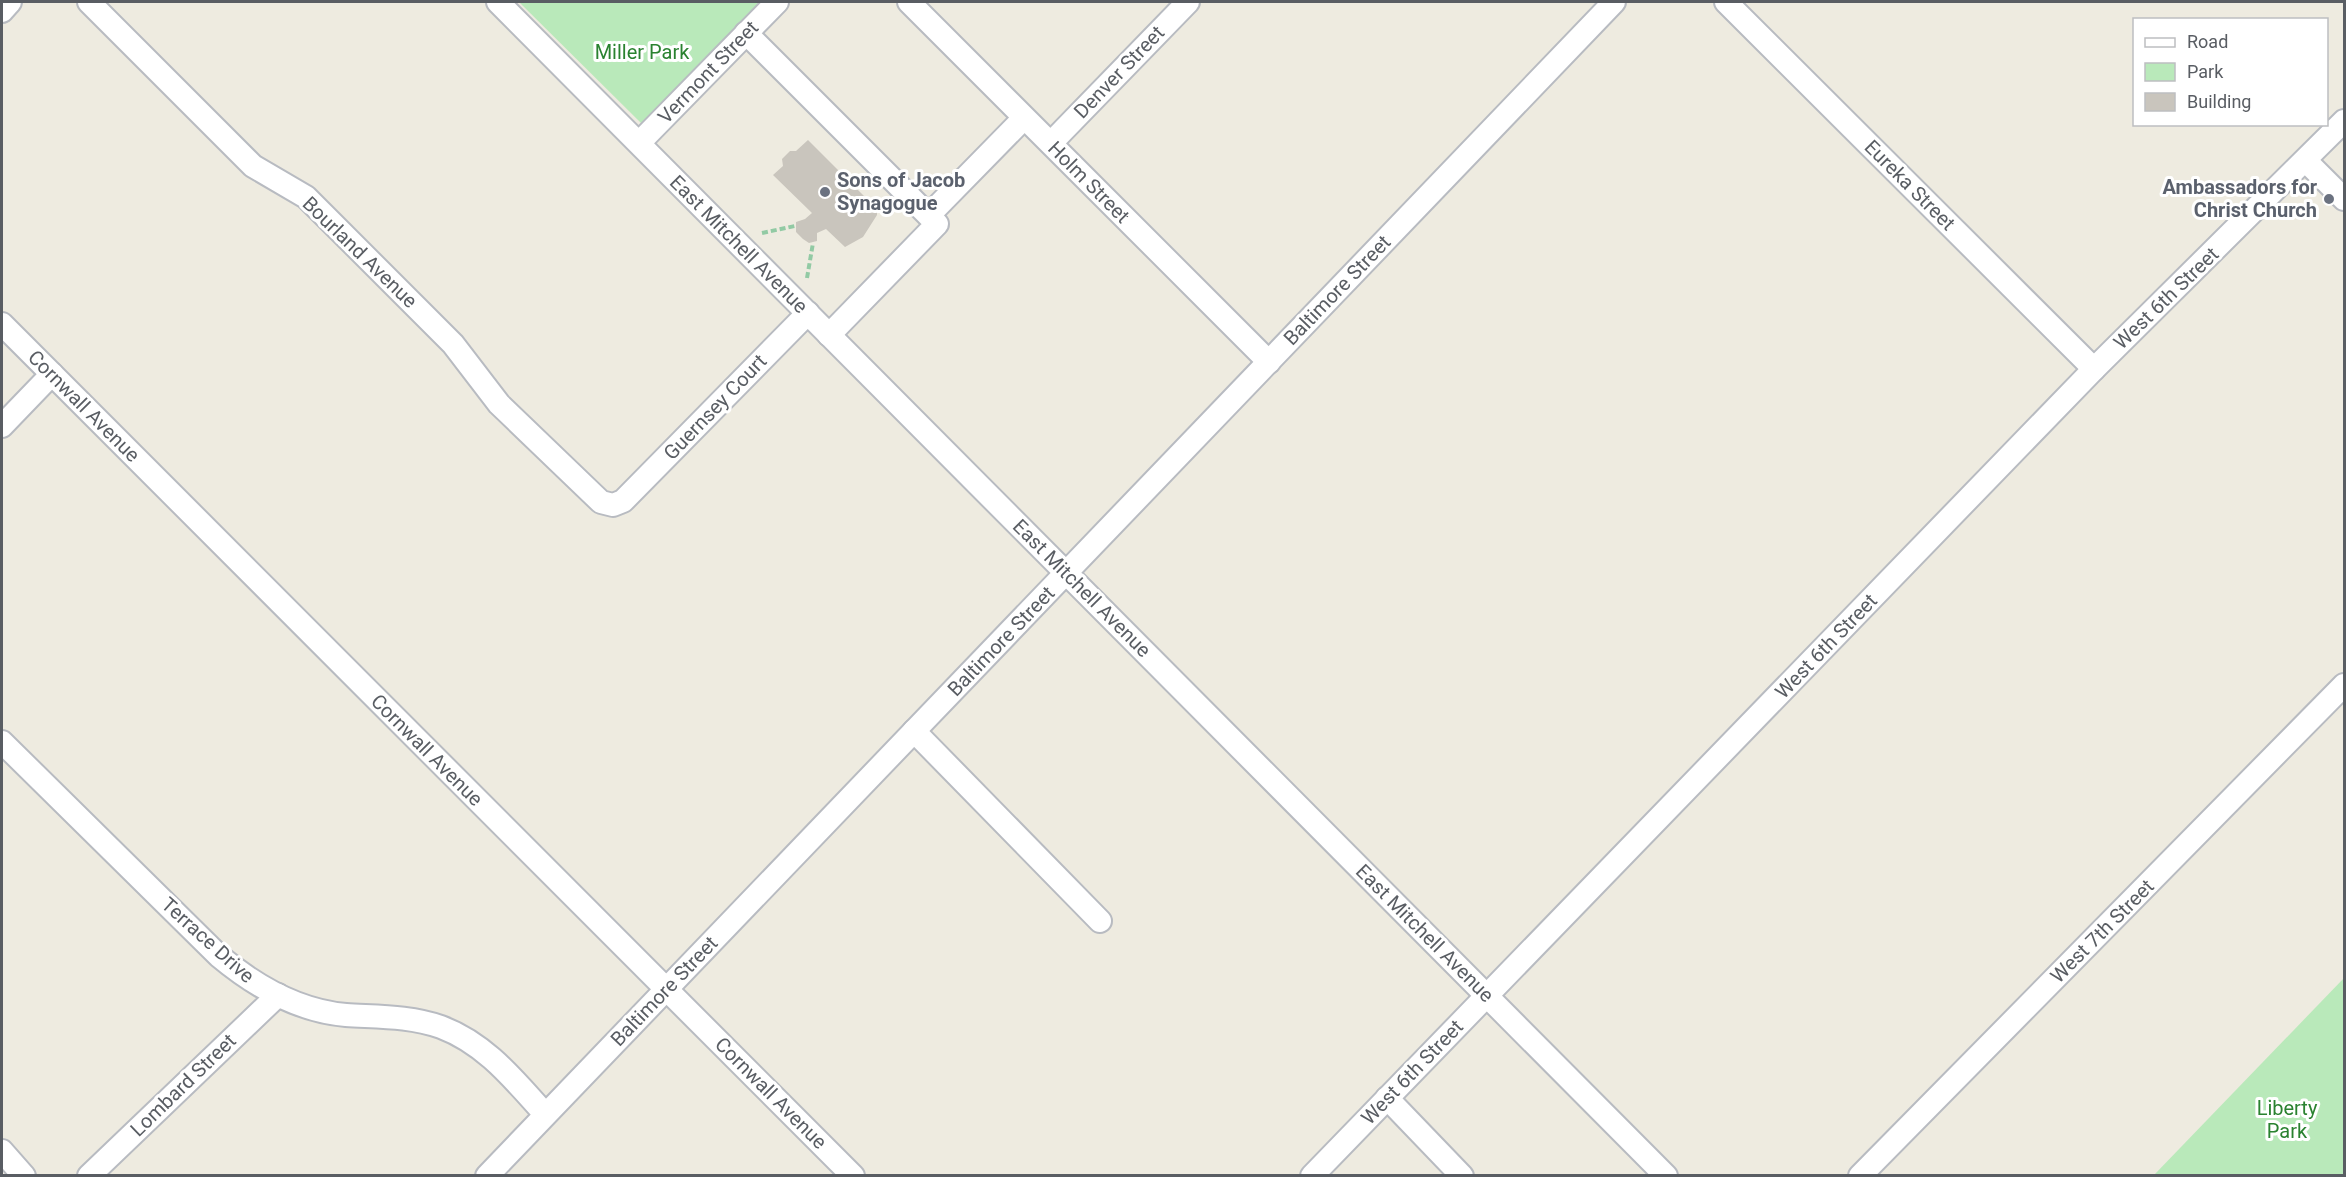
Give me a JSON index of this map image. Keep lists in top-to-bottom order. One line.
{"streets":{"street":["Vermont Street","Denver Street","Holm Street","Eureka Street","East Mitchell Avenue","Bourland Avenue","Baltimore Street","West 6th Street","Cornwall Avenue","Guernsey Court","West 7th Street","Terrace Drive","Lombard Street"]},"crossings":[["Vermont Street","East Mitchell Avenue"],["Denver Street","Holm Street"],["Holm Street","Baltimore Street"],["Eureka Street","West 6th Street"],["East Mitchell Avenue","Baltimore Street"],["East Mitchell Avenue","West 6th Street"],["East Mitchell Avenue","Guernsey Court"],["Bourland Avenue","Guernsey Court"],["Baltimore Street","Cornwall Avenue"],["Baltimore Street","Terrace Drive"],["Terrace Drive","Lombard Street"]],"parks":["Miller Park","Liberty Park"],"places":["Sons of Jacob Synagogue","Ambassadors for Christ Church"],"legend":["Road","Park","Building"]}
